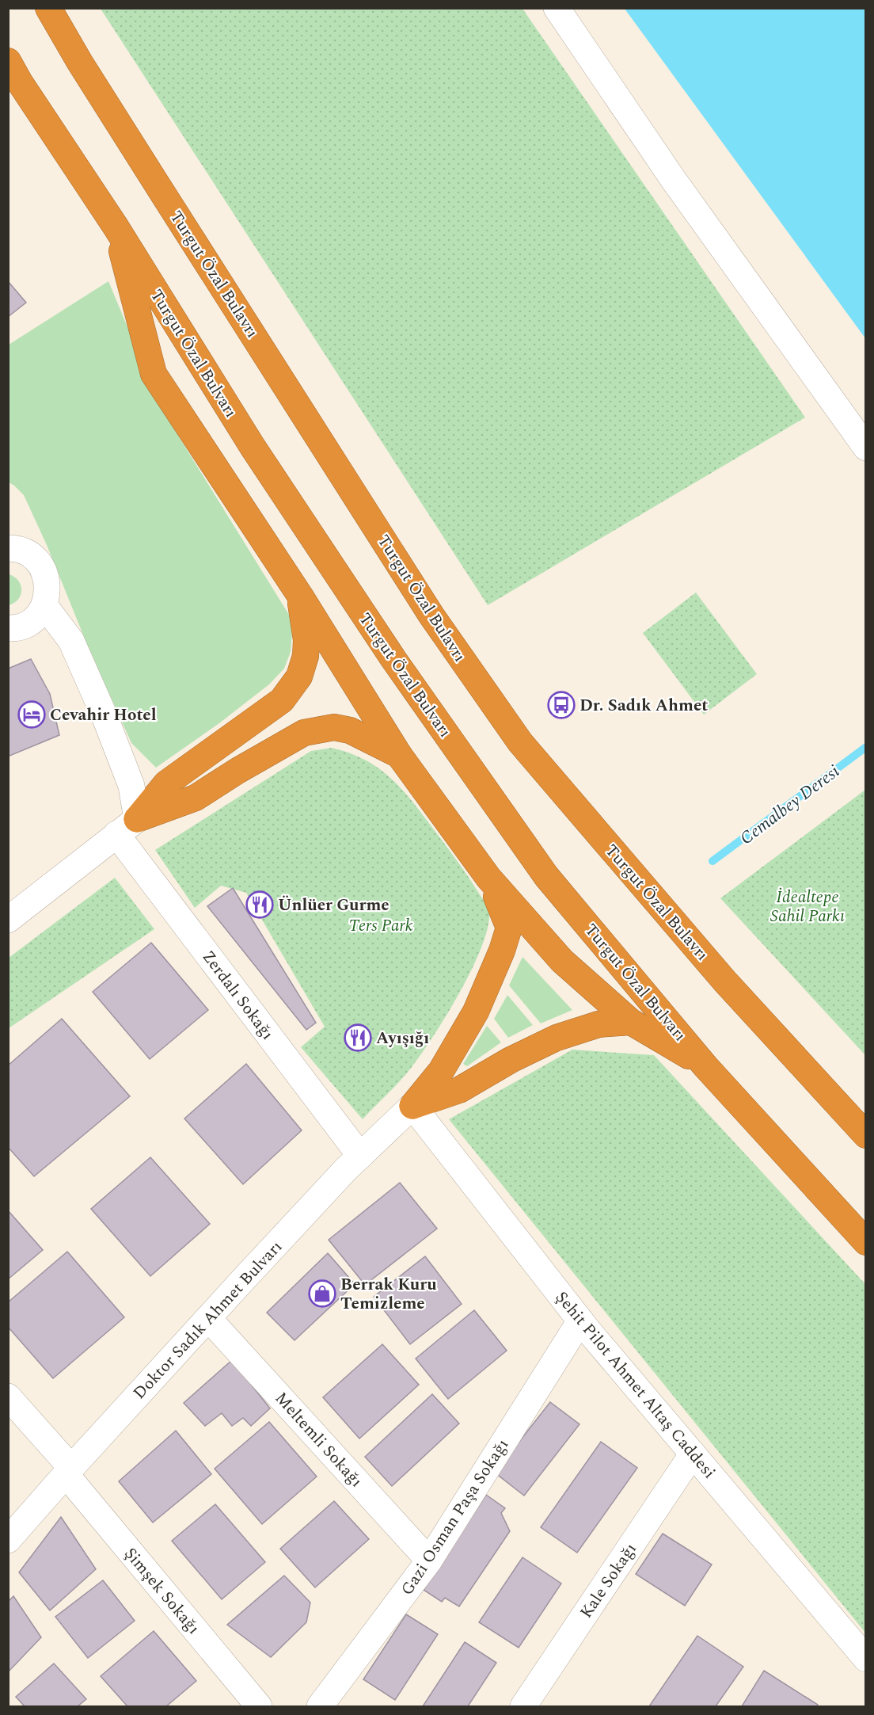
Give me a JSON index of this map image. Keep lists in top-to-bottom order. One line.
{"streets":{"highway":["Turgut Özal Bulavrı","Turgut Özal Bulvarı"],"street":["Zerdalı Sokağı","Doktor Sadık Ahmet Bulvarı","Şehit Pilot Ahmet Altaş Caddesi","Meltemli Sokağı","Gazi Osman Paşa Sokağı","Kale Sokağı","Şimşek Sokağı"]},"crossings":[["Zerdalı Sokağı","Doktor Sadık Ahmet Bulvarı"],["Doktor Sadık Ahmet Bulvarı","Şehit Pilot Ahmet Altaş Caddesi"],["Doktor Sadık Ahmet Bulvarı","Meltemli Sokağı"],["Doktor Sadık Ahmet Bulvarı","Şimşek Sokağı"],["Şehit Pilot Ahmet Altaş Caddesi","Gazi Osman Paşa Sokağı"],["Şehit Pilot Ahmet Altaş Caddesi","Kale Sokağı"],["Meltemli Sokağı","Gazi Osman Paşa Sokağı"]],"water":["Cemalbey Deresi"],"parks":["İdealtepe Sahil Parkı","Ters Park"],"places":{"bus stop":["Dr. Sadık Ahmet"],"hotel":["Cevahir Hotel"],"restaurant":["Ünlüer Gurme","Ayışığı"],"shop":["Berrak Kuru Temizleme"]}}
